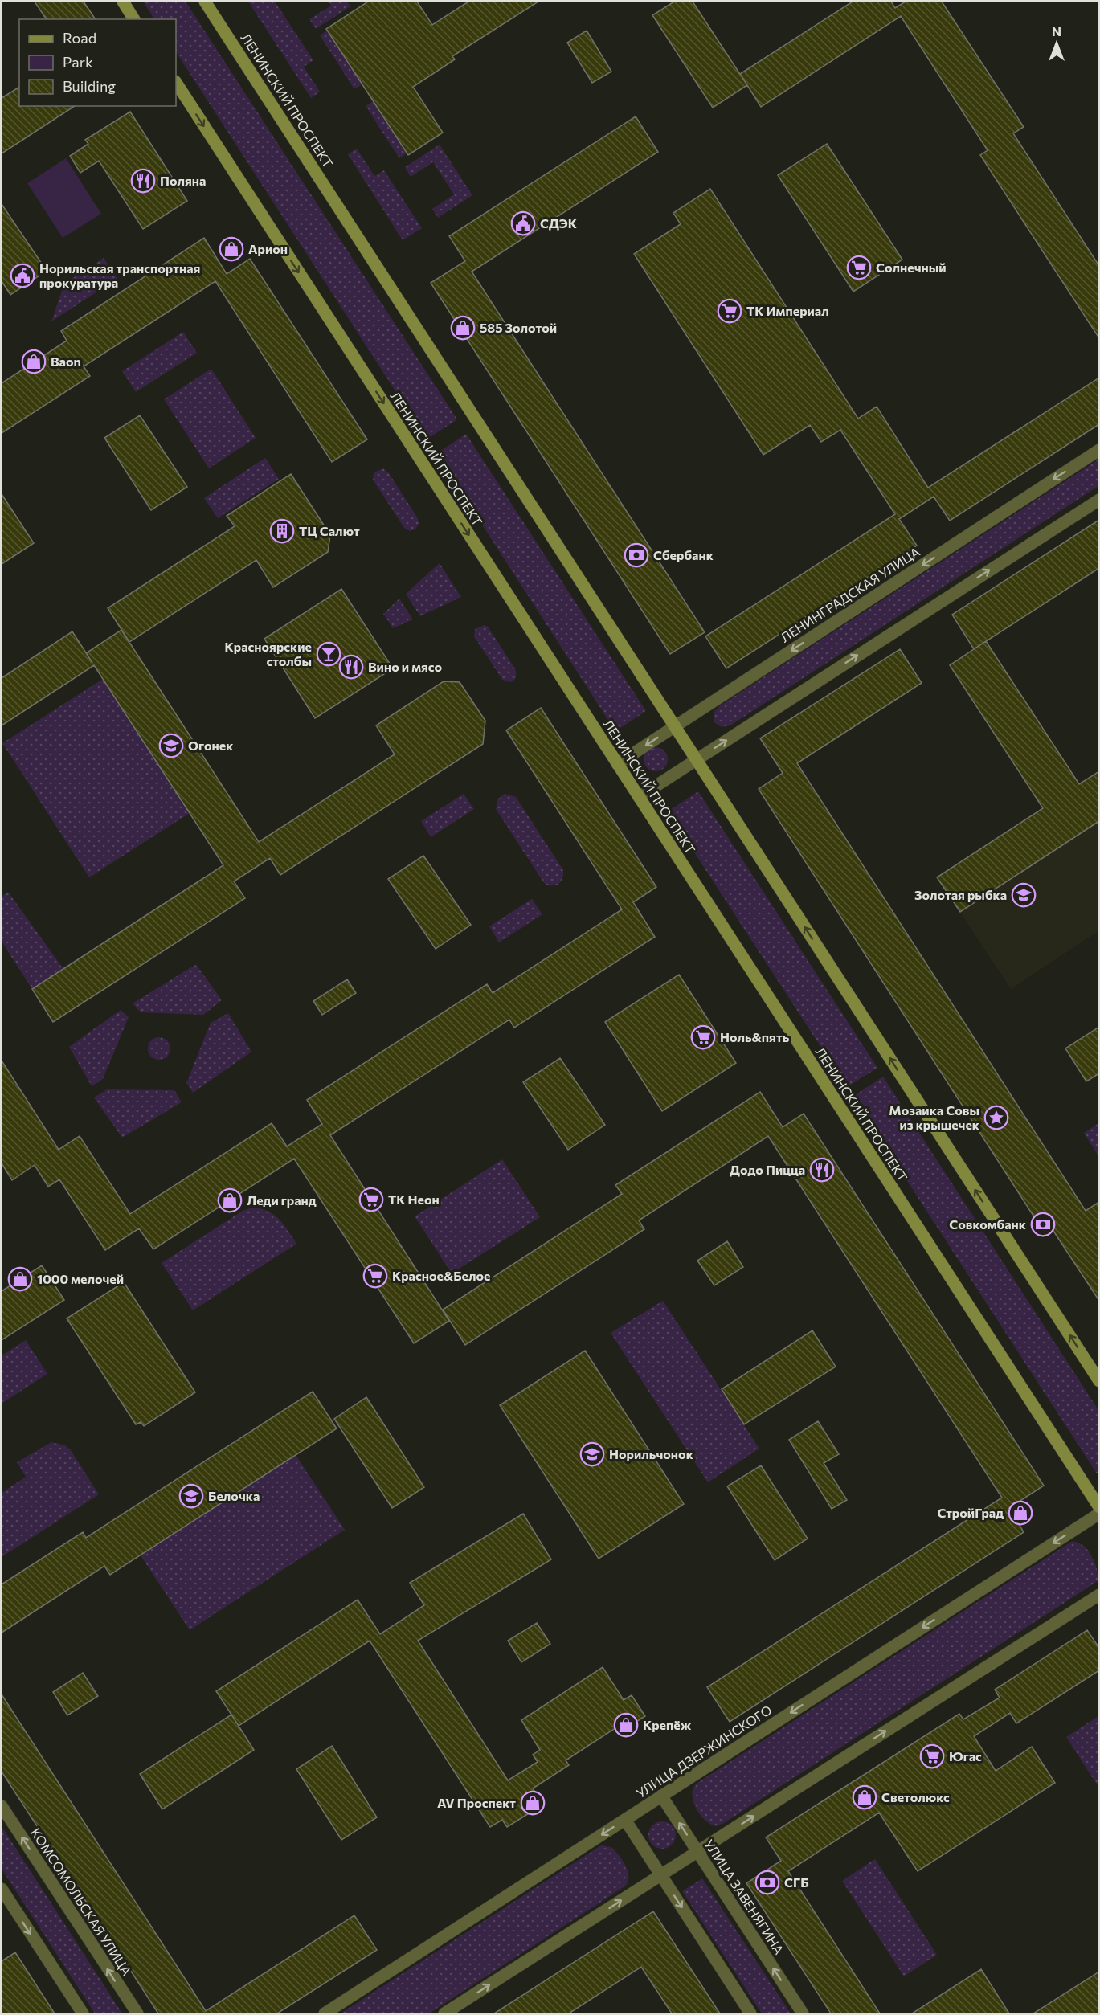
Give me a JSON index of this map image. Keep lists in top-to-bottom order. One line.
{"streets":{"main road":["ЛЕНИНСКИЙ ПРОСПЕКТ"],"street":["ЛЕНИНГРАДСКАЯ УЛИЦА","УЛИЦА ДЗЕРЖИНСКОГО","УЛИЦА ЗАВЕНЯГИНА","КОМСОМОЛЬСКАЯ УЛИЦА"]},"crossings":[["ЛЕНИНСКИЙ ПРОСПЕКТ","ЛЕНИНГРАДСКАЯ УЛИЦА"],["УЛИЦА ДЗЕРЖИНСКОГО","УЛИЦА ЗАВЕНЯГИНА"]],"places":{"restaurant":["Поляна","Вино и мясо","Додо Пицца"],"public building":["СДЭК","Норильская транспортная прокуратура"],"shop":["Арион","585 Золотой","Baon","Леди гранд","1000 мелочей","СтройГрад","Крепёж","Светолюкс","AV Проспект"],"supermarket":["Солнечный","ТК Империал","Ноль&пять","ТК Неон","Красное&Белое","Югас"],"building":["ТЦ Салют"],"bank":["Сбербанк","Совкомбанк","СГБ"],"bar":["Красноярские столбы"],"school or university":["Огонек","Золотая рыбка","Норильчонок","Белочка"],"place":["Мозаика Совы из крышечек"]},"legend":["Road","Park","Building"],"north":"top"}
